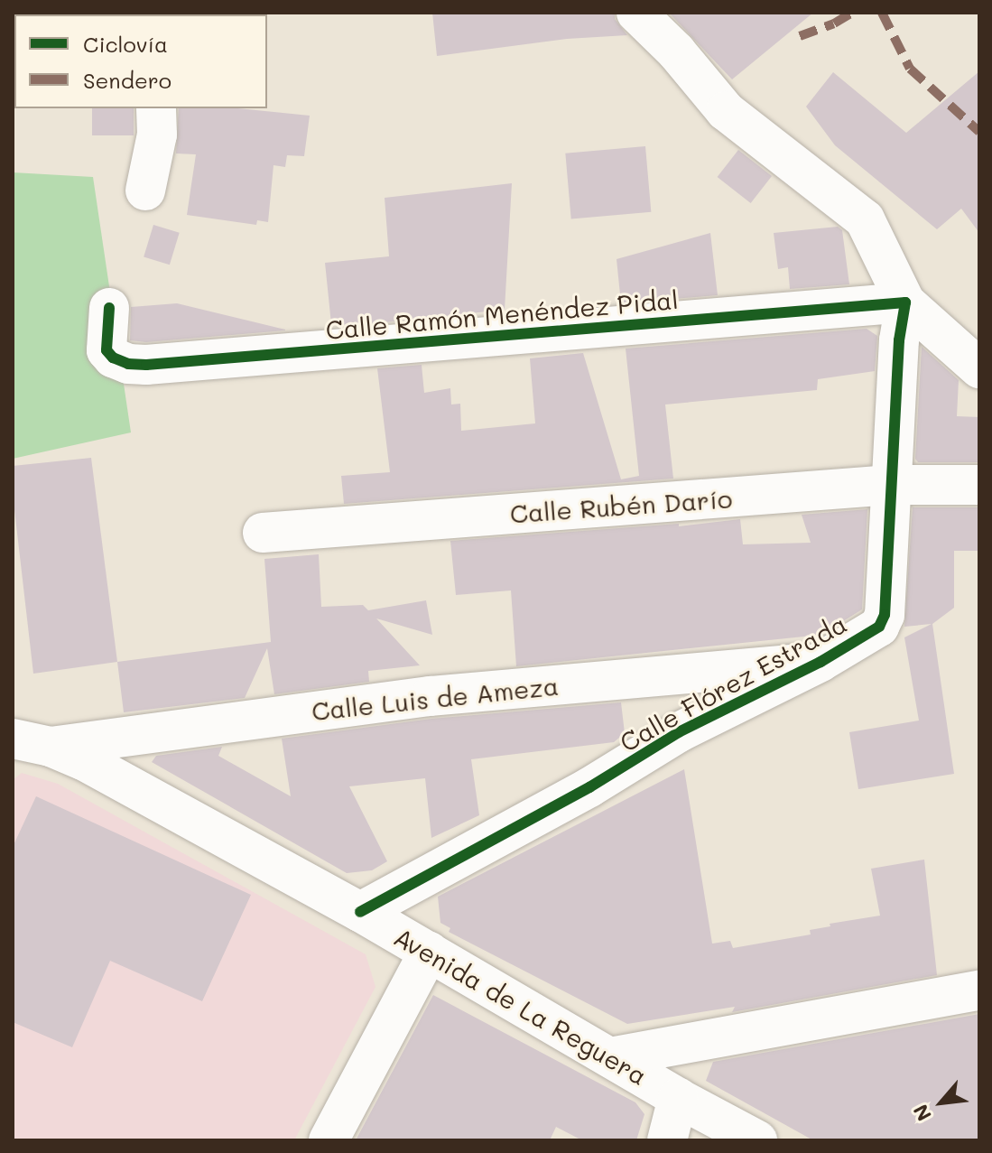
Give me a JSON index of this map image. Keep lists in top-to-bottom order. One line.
{"streets":{"street":["Calle Ramón Menéndez Pidal","Calle Rubén Darío","Calle Flórez Estrada","Calle Luis de Ameza","Avenida de La Reguera"]},"crossings":[["Calle Ramón Menéndez Pidal","Calle Flórez Estrada"],["Calle Rubén Darío","Calle Flórez Estrada"],["Calle Flórez Estrada","Calle Luis de Ameza"],["Calle Flórez Estrada","Avenida de La Reguera"],["Calle Luis de Ameza","Avenida de La Reguera"]],"legend":["Ciclovía","Sendero"],"north":"bottom left"}
